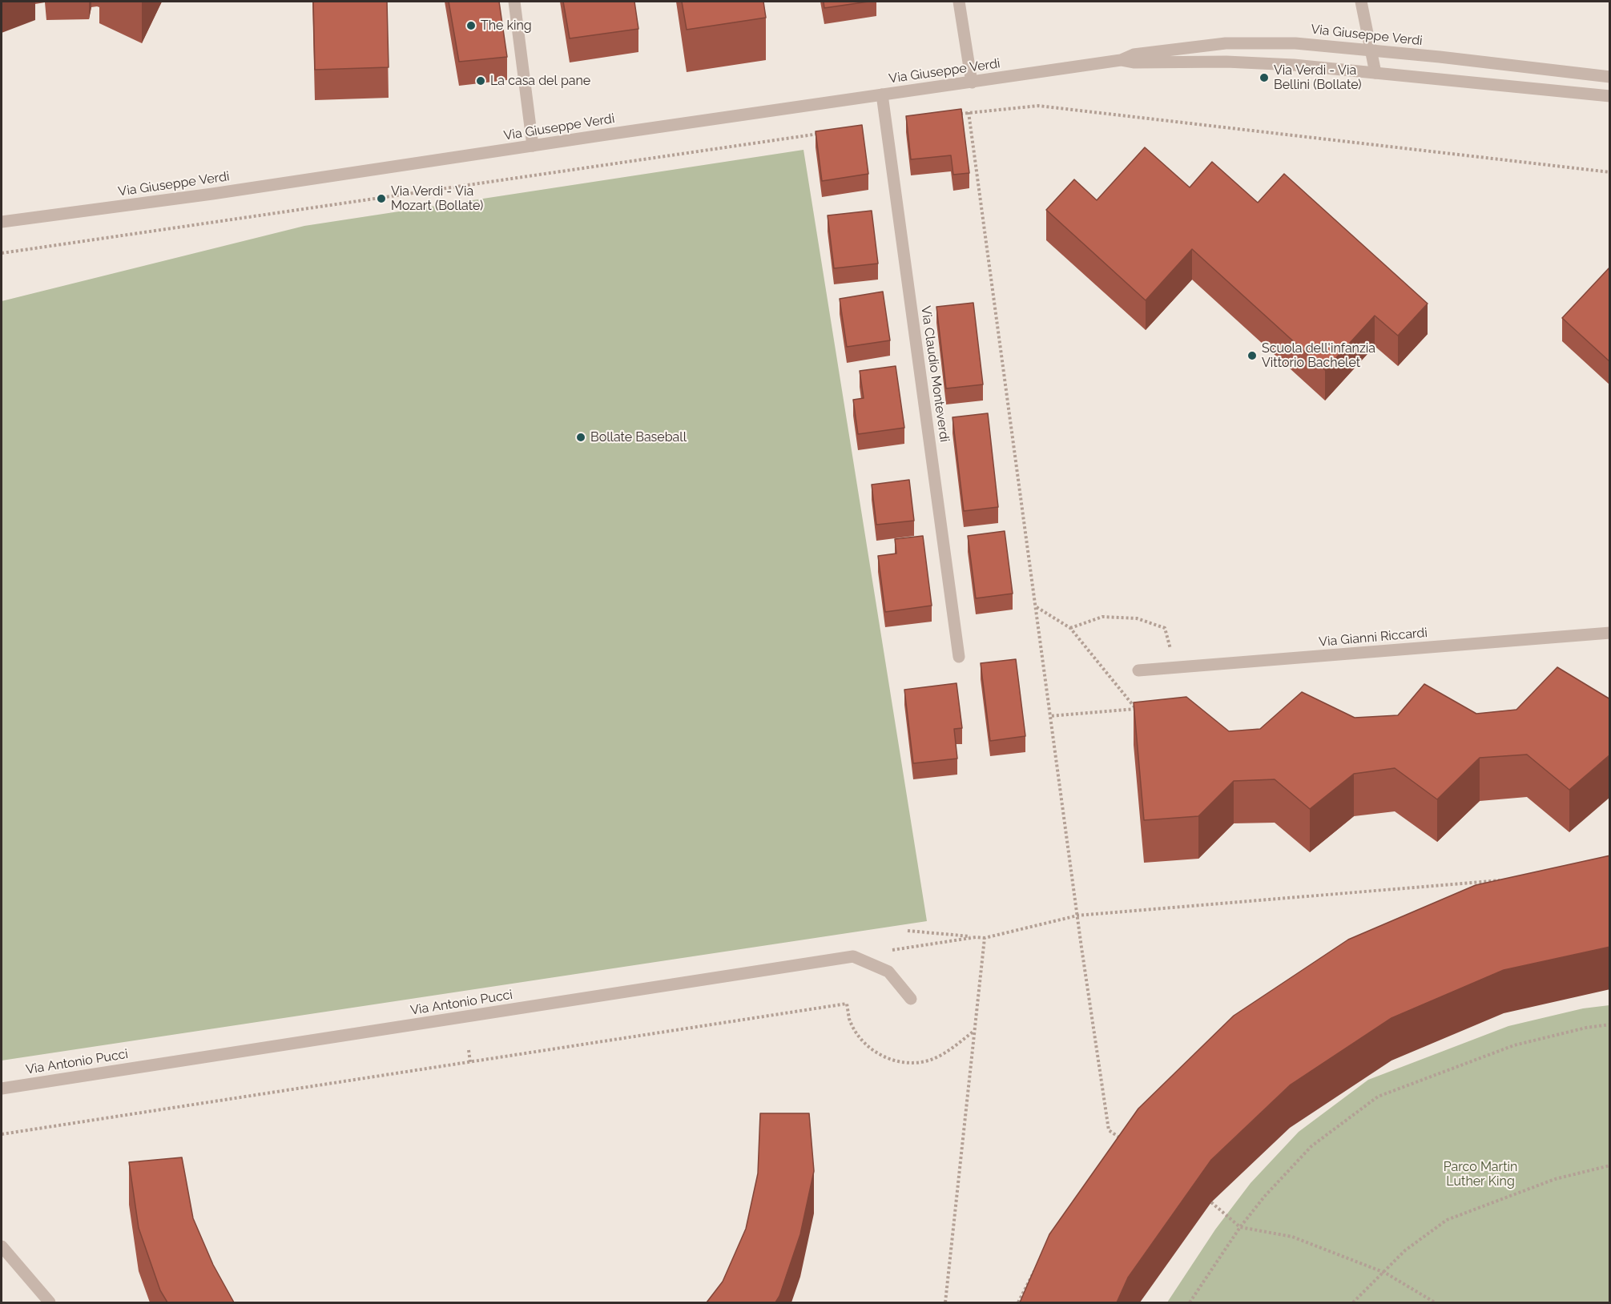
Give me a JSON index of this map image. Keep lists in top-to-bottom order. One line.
{"streets":{"street":["Via Giuseppe Verdi","Via Claudio Monteverdi","Via Gianni Riccardi","Via Antonio Pucci"]},"crossings":[["Via Giuseppe Verdi","Via Claudio Monteverdi"]],"parks":["Parco Martin Luther King"],"places":["The king","Via Verdi - Via Bellini (Bollate)","La casa del pane","Via Verdi - Via Mozart (Bollate)","Scuola dell'infanzia Vittorio Bachelet","Bollate Baseball"]}
